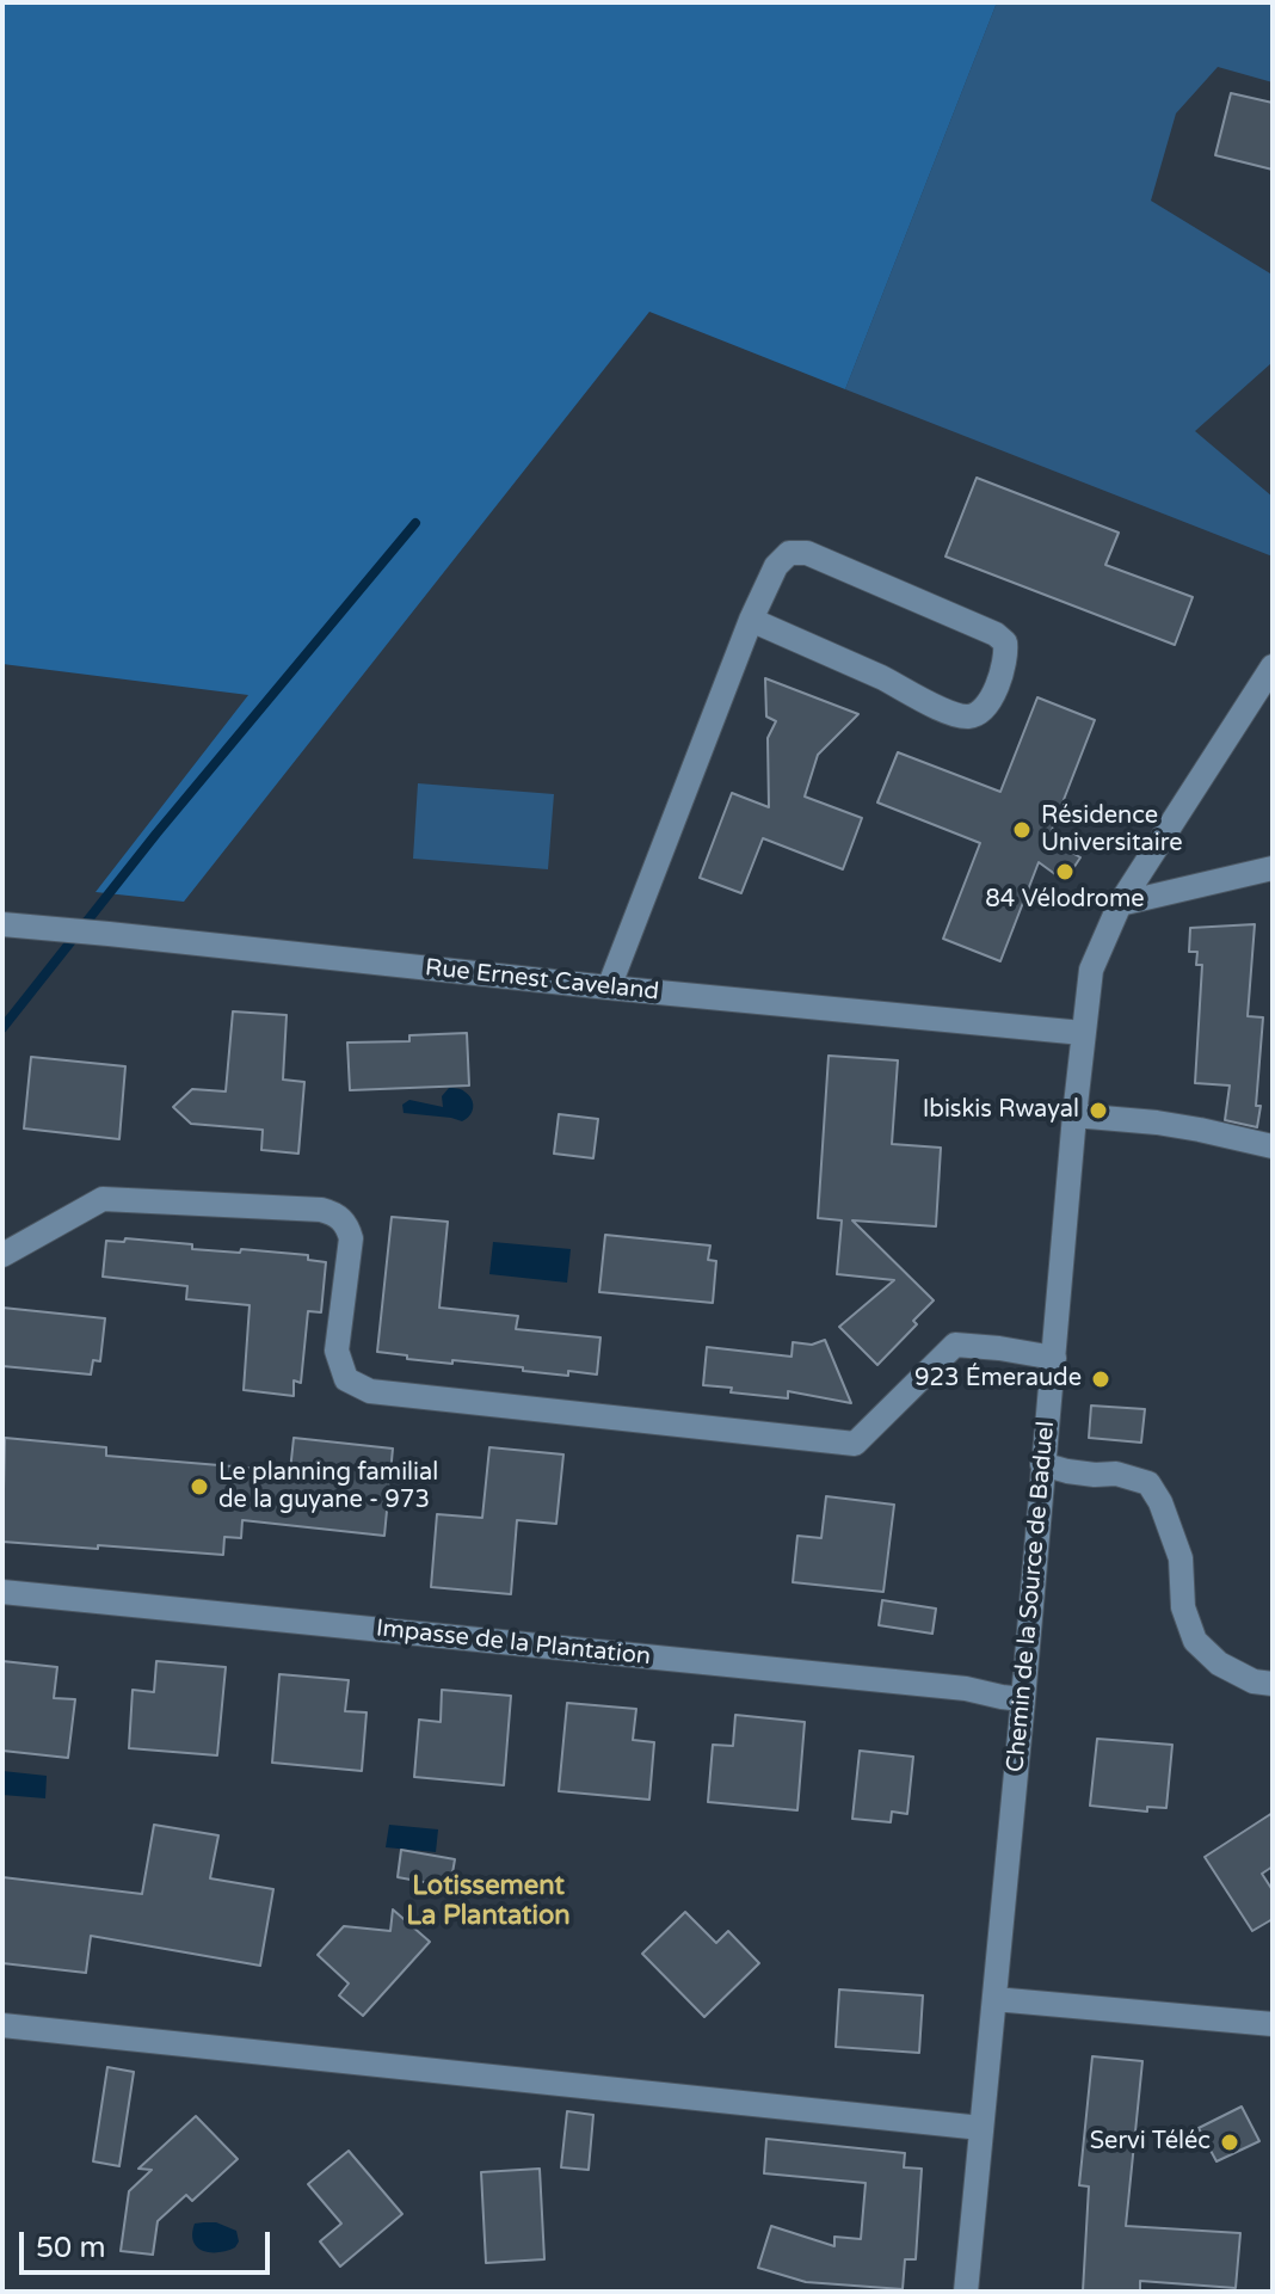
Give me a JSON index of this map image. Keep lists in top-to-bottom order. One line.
{"streets":{"street":["Rue Ernest Caveland","Chemin de la Source de Baduel","Impasse de la Plantation"]},"crossings":[["Rue Ernest Caveland","Chemin de la Source de Baduel"],["Chemin de la Source de Baduel","Impasse de la Plantation"]],"districts":["Lotissement La Plantation"],"places":["Résidence Universitaire","84 Vélodrome","Ibiskis Rwayal","923 Émeraude","Le planning familial de la guyane - 973","Servi Téléc"],"scale_bar":"50 m"}
